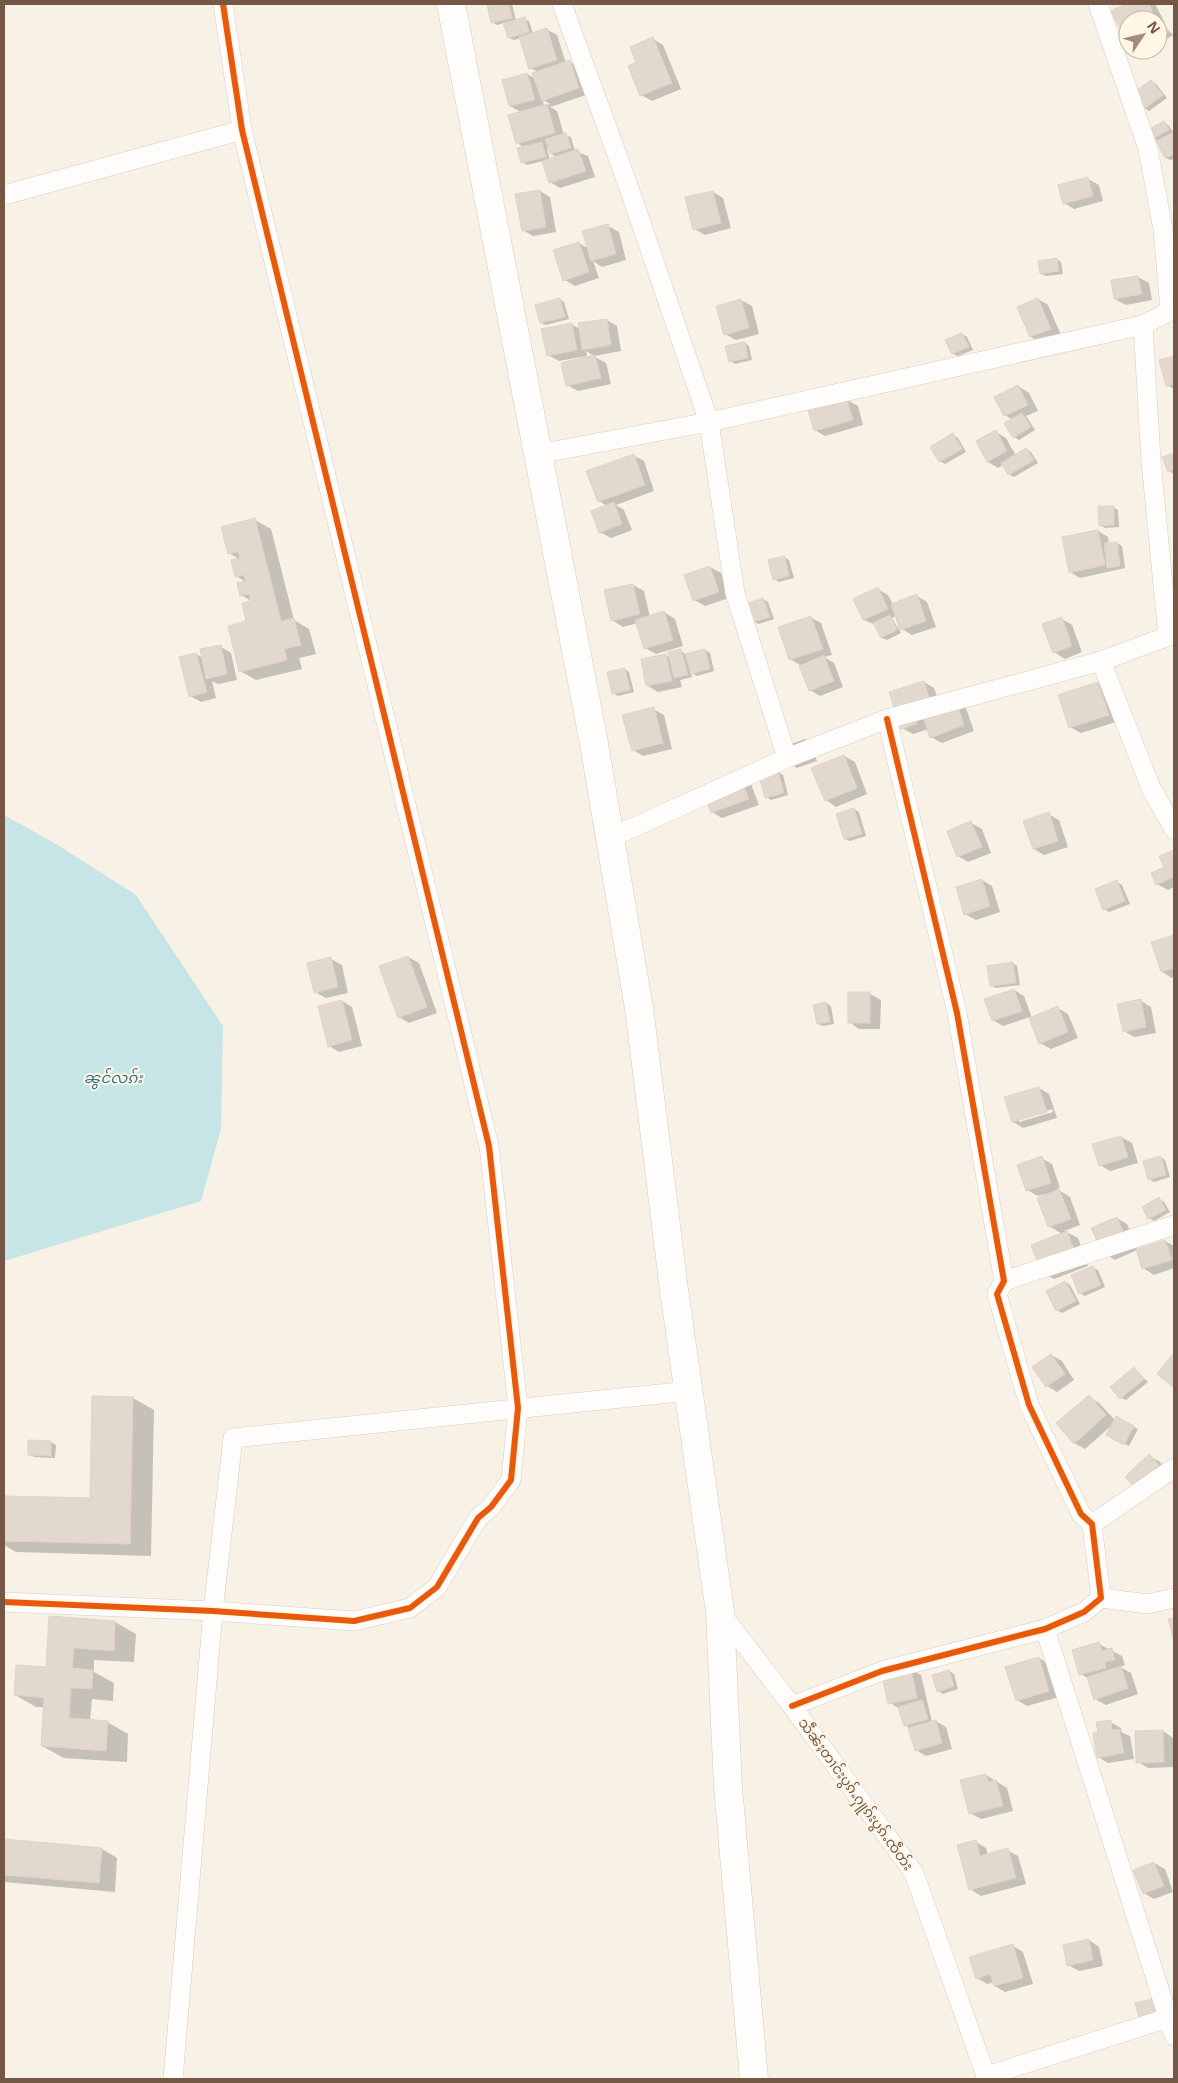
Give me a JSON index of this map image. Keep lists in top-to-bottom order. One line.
{"streets":{"street":["သဵၼ်ႈတၢင်းပွၵ်ႉႁူၵ်းပွၵ်ႉၸဵတ်း"]},"water":["ၼွင်လၵ်း"],"north":"top right"}
